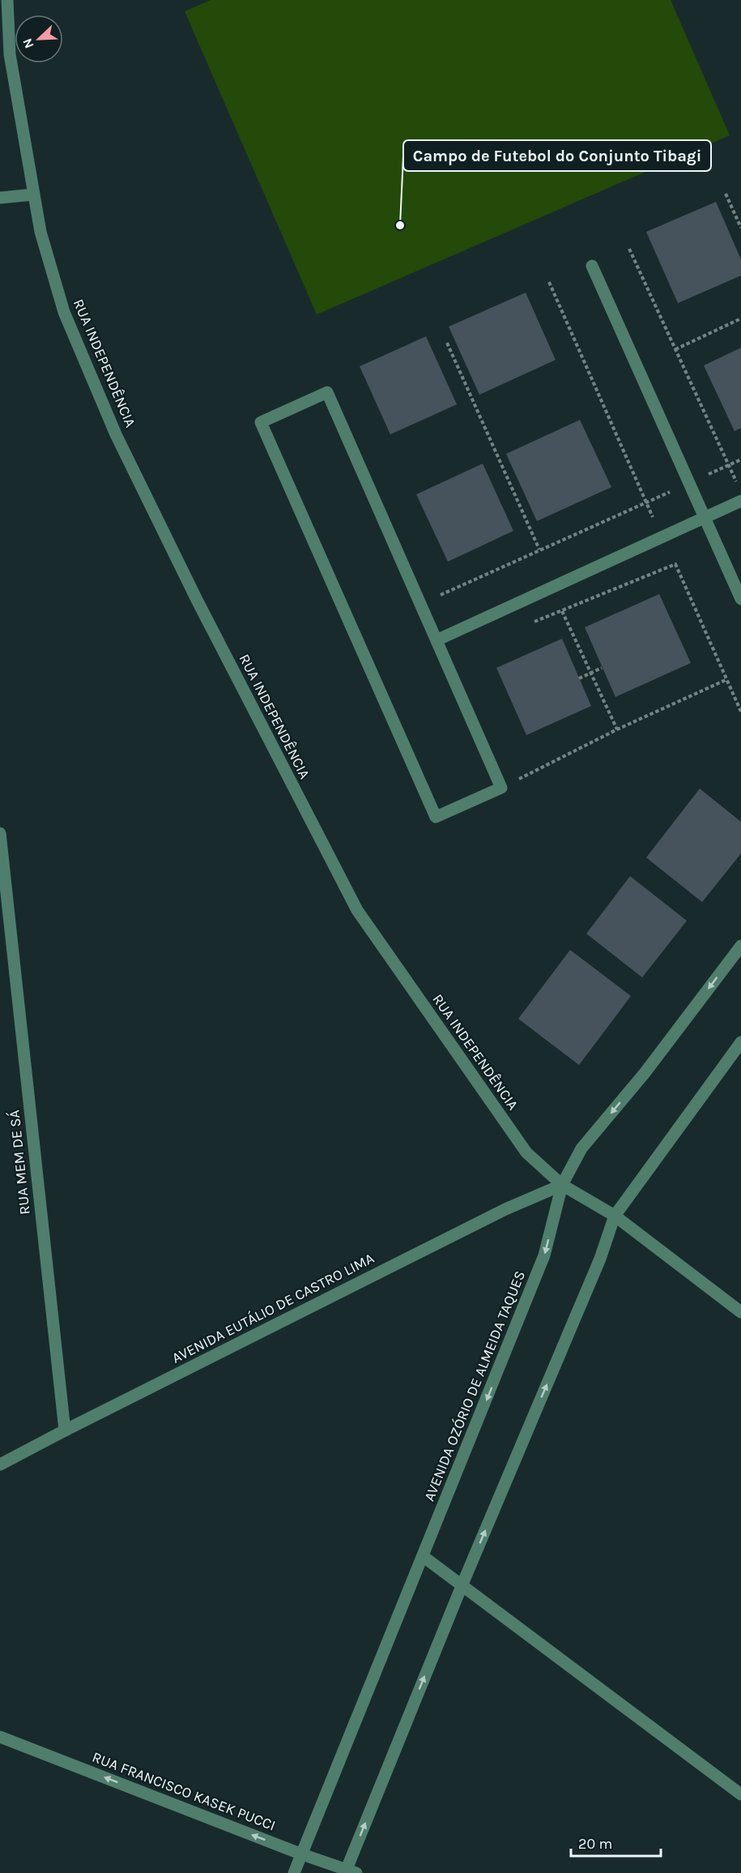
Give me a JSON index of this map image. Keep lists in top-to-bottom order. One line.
{"streets":{"street":["RUA INDEPENDÊNCIA","RUA MEM DE SÁ","AVENIDA EUTÁLIO DE CASTRO LIMA","AVENIDA OZÓRIO DE ALMEIDA TAQUES","RUA FRANCISCO KASEK PUCCI"]},"crossings":[["RUA INDEPENDÊNCIA","AVENIDA EUTÁLIO DE CASTRO LIMA"],["RUA INDEPENDÊNCIA","AVENIDA OZÓRIO DE ALMEIDA TAQUES"],["RUA MEM DE SÁ","AVENIDA EUTÁLIO DE CASTRO LIMA"],["AVENIDA EUTÁLIO DE CASTRO LIMA","AVENIDA OZÓRIO DE ALMEIDA TAQUES"],["AVENIDA OZÓRIO DE ALMEIDA TAQUES","RUA FRANCISCO KASEK PUCCI"]],"one_way":["RUA FRANCISCO KASEK PUCCI"],"places":["Campo de Futebol do Conjunto Tibagi"],"scale_bar":"20 m","north":"bottom left"}
